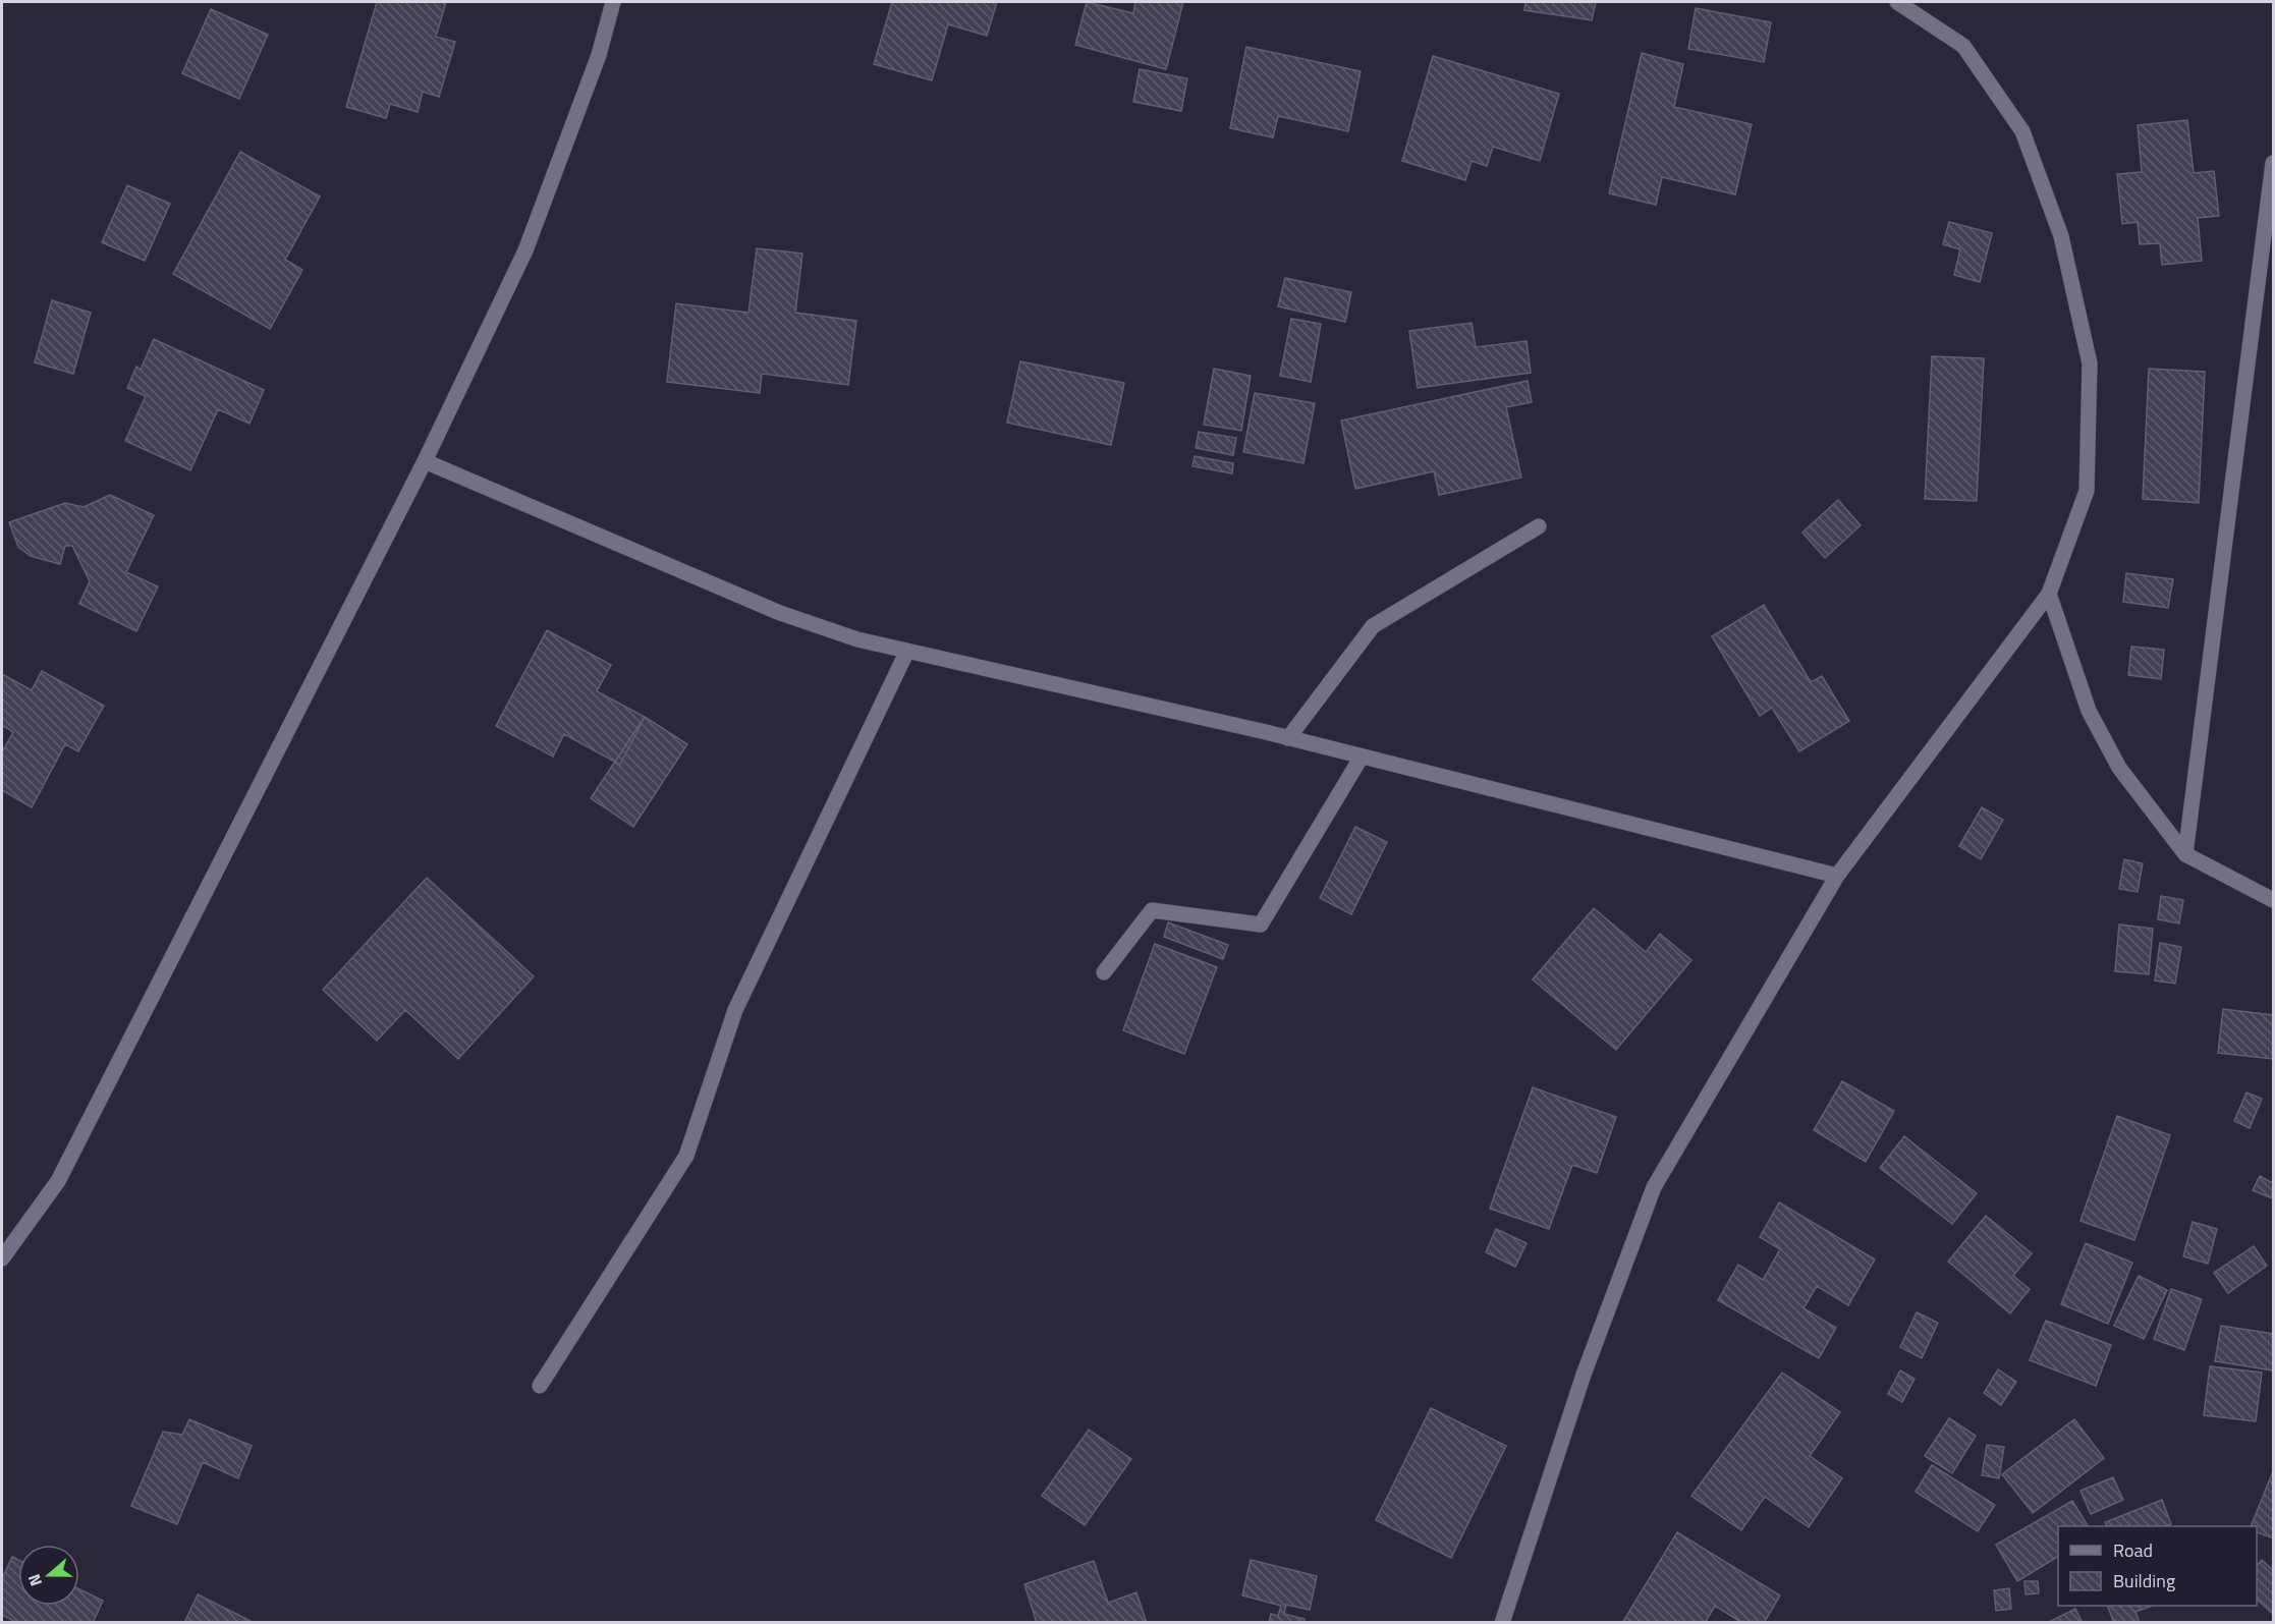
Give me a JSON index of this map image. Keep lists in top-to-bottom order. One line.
{"legend":["Road","Building"],"north":"left"}
